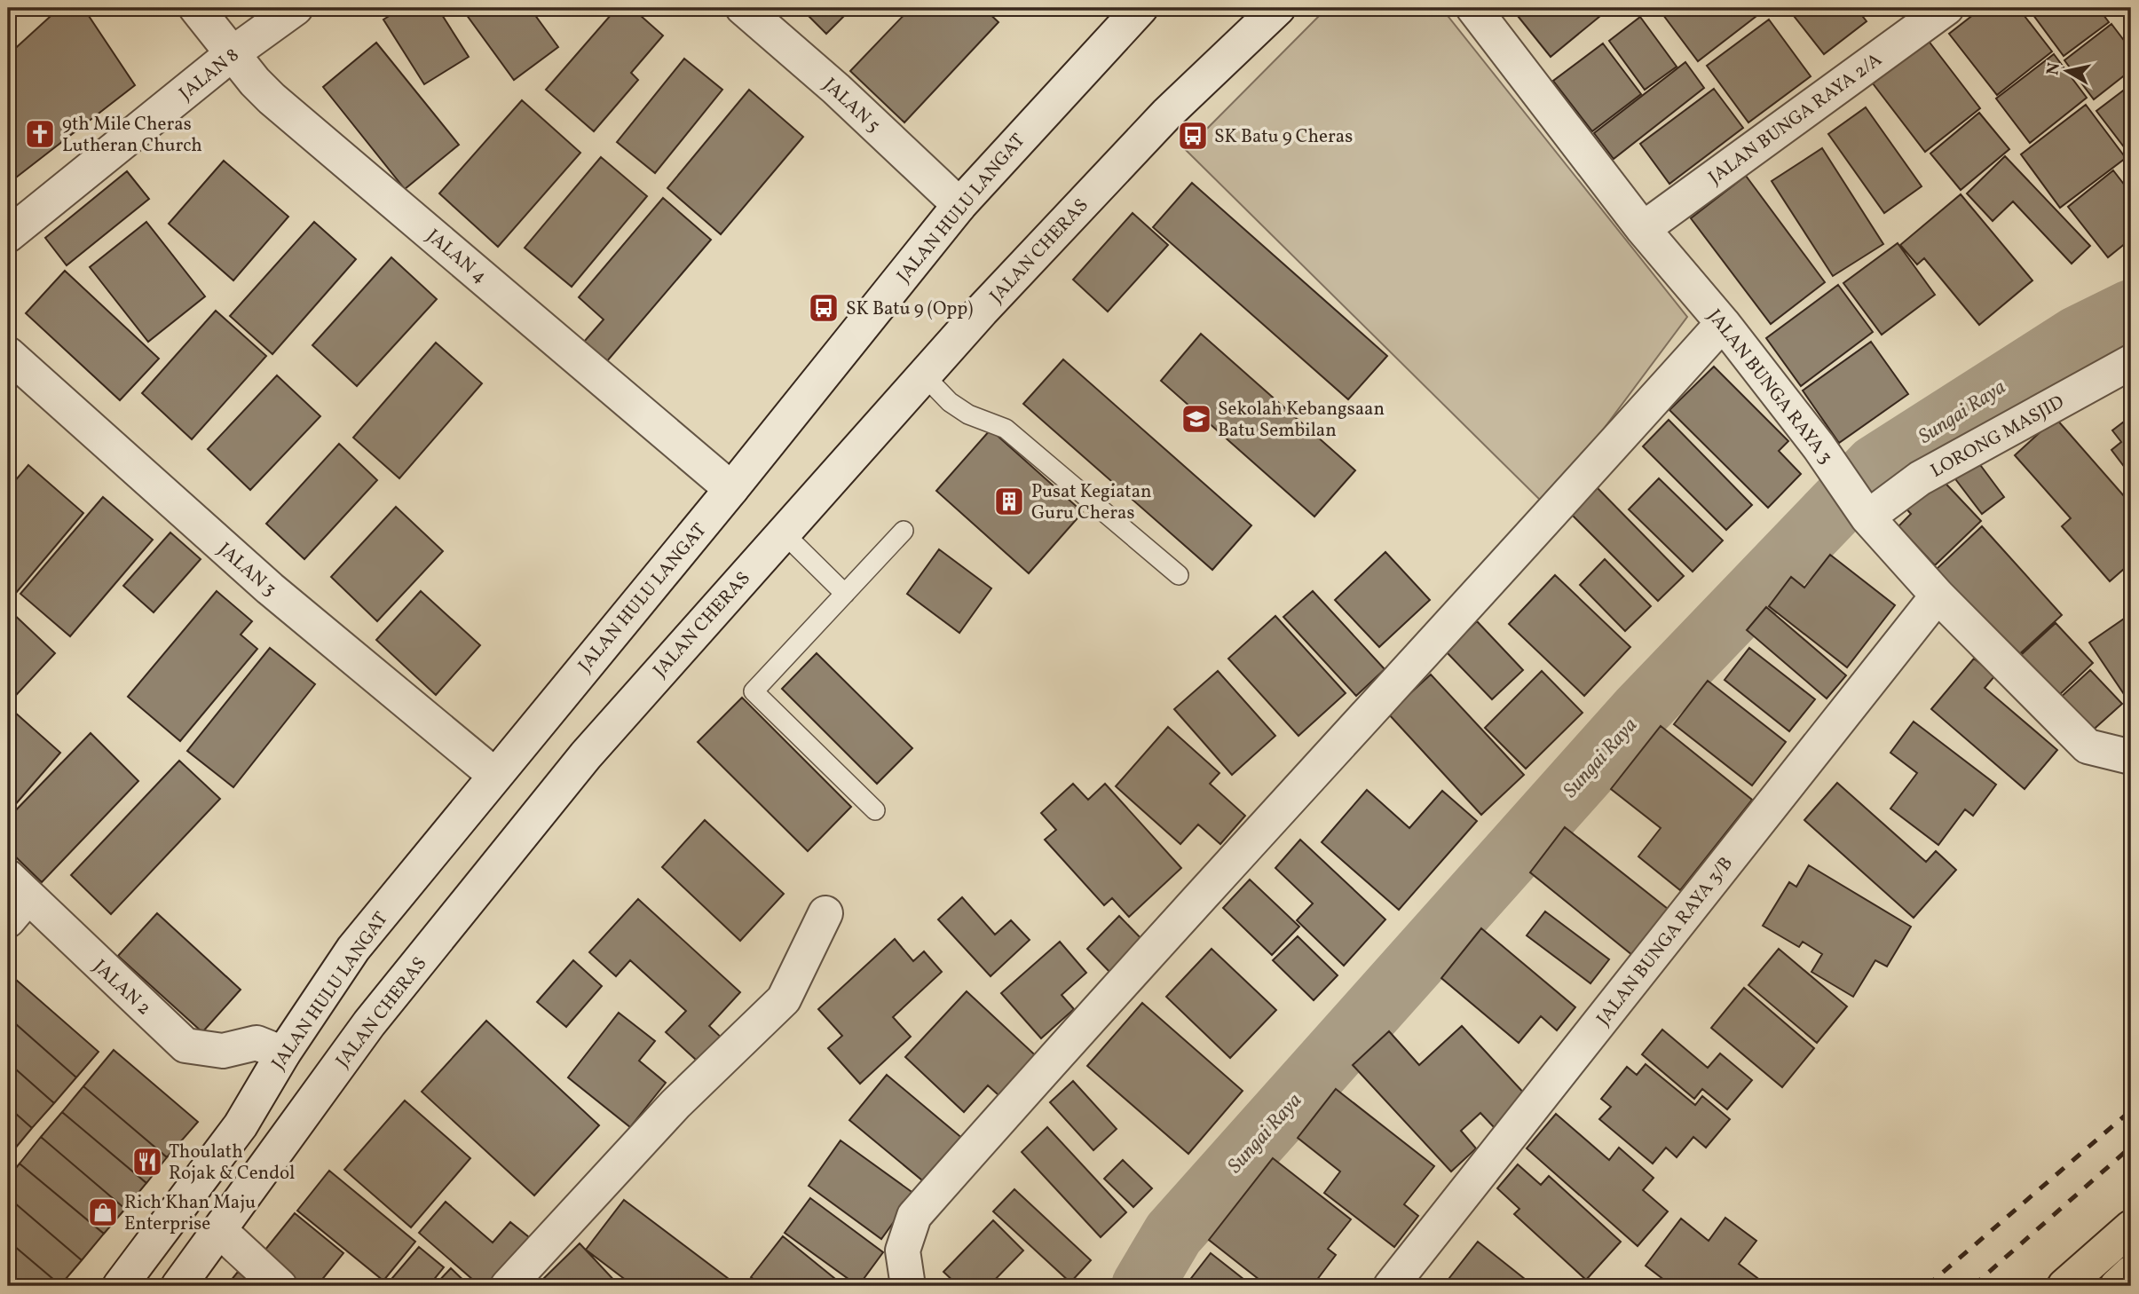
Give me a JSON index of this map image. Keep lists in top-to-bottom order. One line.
{"streets":{"street":["JALAN 8","JALAN 5","JALAN BUNGA RAYA 2/A","JALAN HULU LANGAT","JALAN CHERAS","JALAN 4","JALAN BUNGA RAYA 3","LORONG MASJID","JALAN 3","JALAN BUNGA RAYA 3/B","JALAN 2"]},"crossings":[["JALAN 8","JALAN 4"],["JALAN 5","JALAN HULU LANGAT"],["JALAN BUNGA RAYA 2/A","JALAN BUNGA RAYA 3"],["JALAN HULU LANGAT","JALAN 4"],["JALAN HULU LANGAT","JALAN 3"],["JALAN HULU LANGAT","JALAN 2"],["JALAN BUNGA RAYA 3","LORONG MASJID"],["JALAN BUNGA RAYA 3","JALAN BUNGA RAYA 3/B"]],"water":["Sungai Raya"],"places":{"church":["9th Mile Cheras Lutheran Church"],"bus stop":["SK Batu 9 Cheras","SK Batu 9 (Opp)"],"school or university":["Sekolah Kebangsaan Batu Sembilan"],"building":["Pusat Kegiatan Guru Cheras"],"restaurant":["Thoulath Rojak & Cendol"],"shop":["Rich Khan Maju Enterprise"]},"north":"left"}
